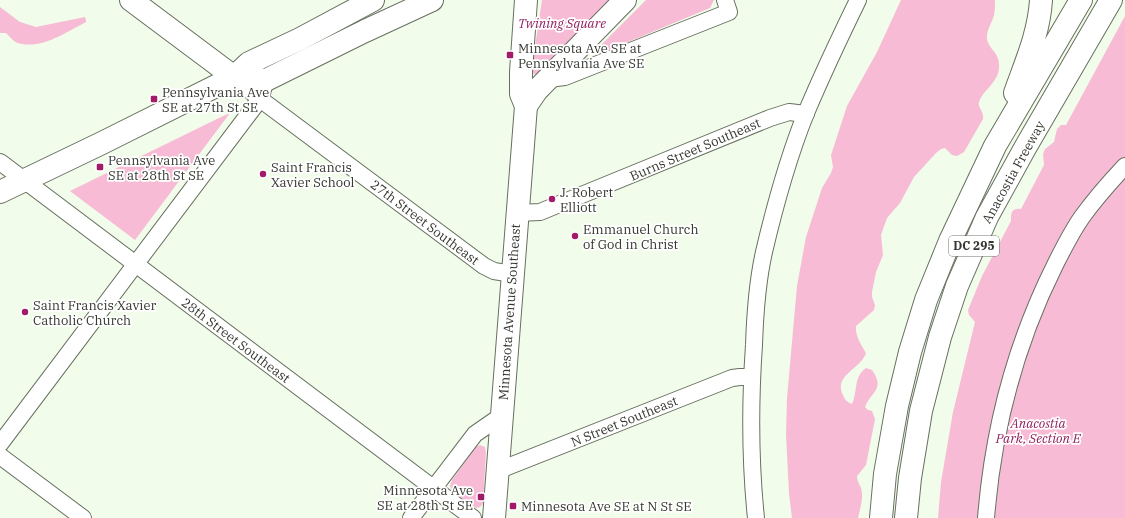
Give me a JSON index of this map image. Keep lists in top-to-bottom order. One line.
{"streets":{"main road":["Anacostia Freeway","DC 295","Minnesota Avenue Southeast"],"street":["Burns Street Southeast","27th Street Southeast","28th Street Southeast","N Street Southeast"]},"crossings":[["Burns Street Southeast","Minnesota Avenue Southeast"],["27th Street Southeast","Minnesota Avenue Southeast"],["Minnesota Avenue Southeast","N Street Southeast"]],"parks":["Twining Square","Anacostia Park, Section E"],"places":{"transit":["Minnesota Ave SE at Pennsylvania Ave SE","Pennsylvania Ave SE at 27th St SE","Pennsylvania Ave SE at 28th St SE","Minnesota Ave SE at 28th St SE","Minnesota Ave SE at N St SE"],"other":["Saint Francis Xavier School","J. Robert Elliott","Emmanuel Church of God in Christ","Saint Francis Xavier Catholic Church"]}}
